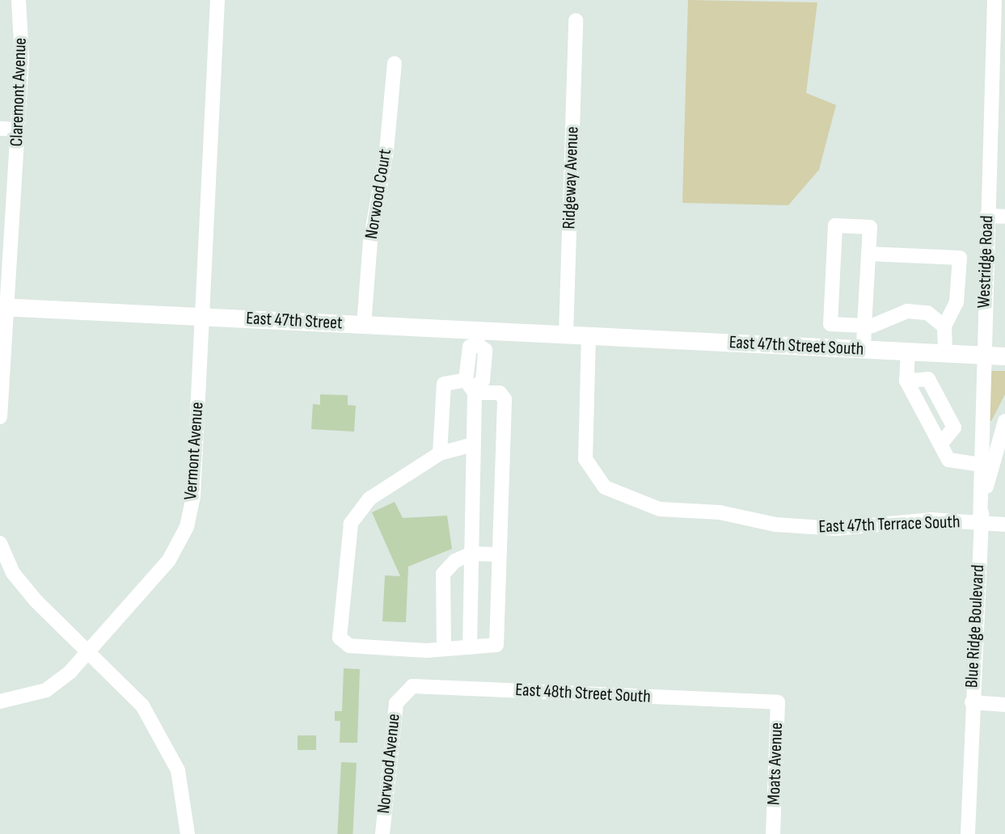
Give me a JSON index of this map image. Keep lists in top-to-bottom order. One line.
{"streets":{"main road":["East 47th Street","East 47th Street South"],"street":["Claremont Avenue","Ridgeway Avenue","Norwood Court","Westridge Road","Vermont Avenue","East 47th Terrace South","Blue Ridge Boulevard","East 48th Street South","Norwood Avenue","Moats Avenue"]},"crossings":[["Claremont Avenue","East 47th Street"],["Ridgeway Avenue","East 47th Street"],["Norwood Court","East 47th Street"],["Westridge Road","East 47th Street South"],["Westridge Road","East 47th Terrace South"],["Westridge Road","Blue Ridge Boulevard"],["East 47th Street","East 47th Street South"],["East 47th Street","Vermont Avenue"],["East 47th Street","East 47th Terrace South"],["East 47th Street South","East 47th Terrace South"],["East 47th Terrace South","Blue Ridge Boulevard"],["East 48th Street South","Norwood Avenue"],["East 48th Street South","Moats Avenue"]]}
